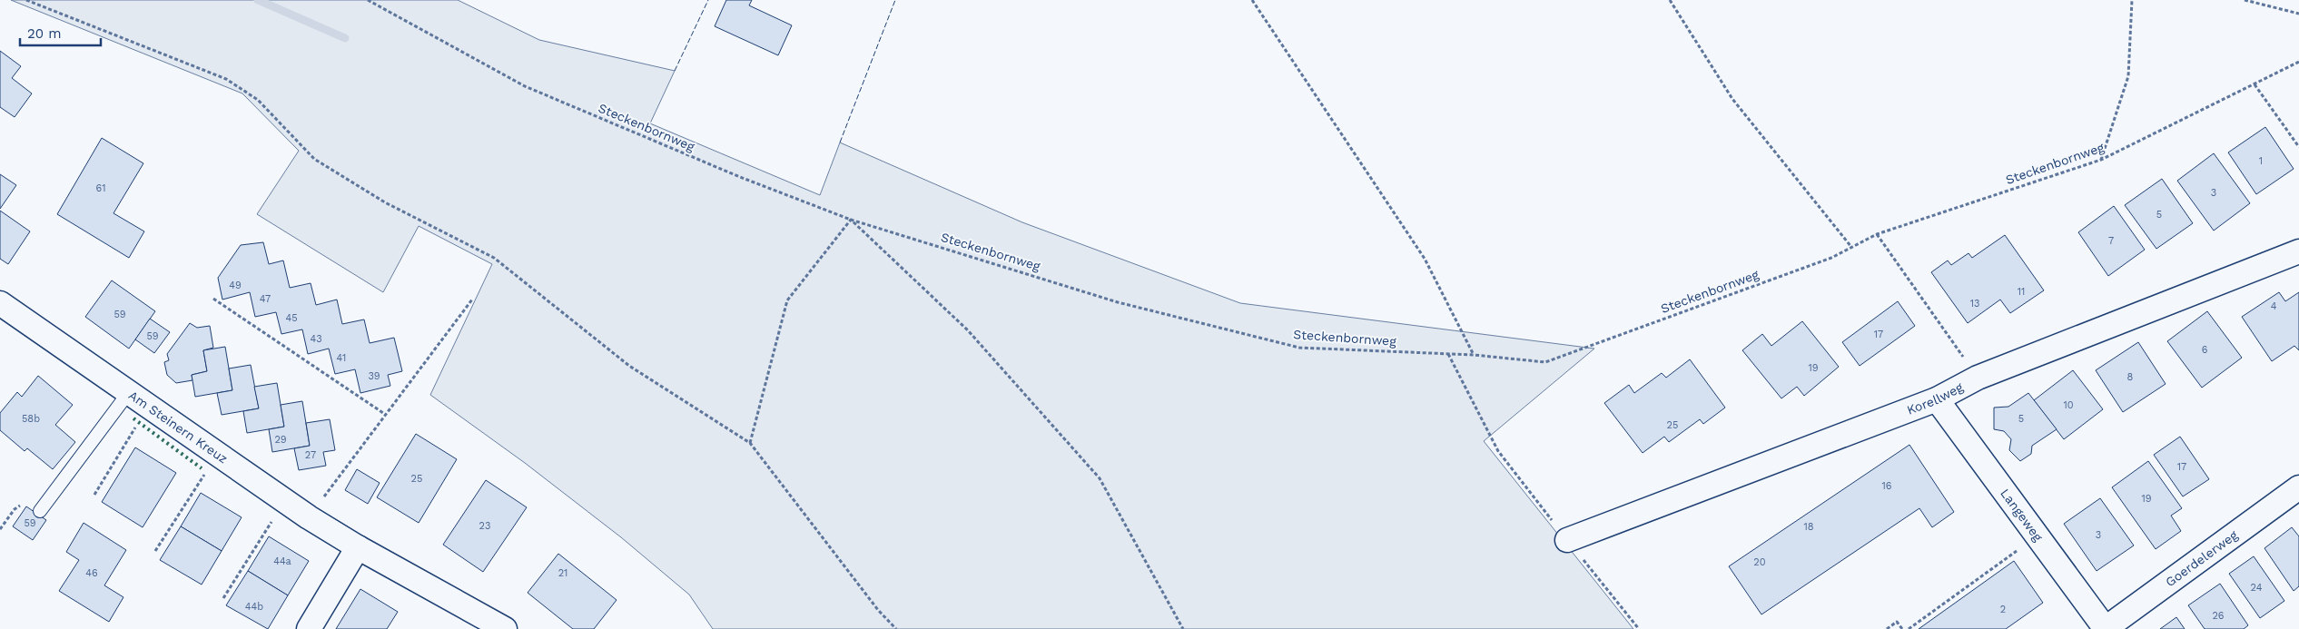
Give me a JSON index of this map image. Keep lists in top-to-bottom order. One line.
{"streets":{"street":["Korellweg","Am Steinern Kreuz","Langeweg","Goerdelerweg"],"path":["Steckenbornweg"]},"crossings":[["Korellweg","Langeweg"],["Langeweg","Goerdelerweg"]],"house_numbers":["1","61","3","5","7","49","11","47","13","4","59","45","17","59","43","6","41","19","39","8","10","58b","5","25","29","27","17","25","16","19","59","23","18","3","44a","20","46","21","24","44b","2","26"],"scale_bar":"20 m"}
